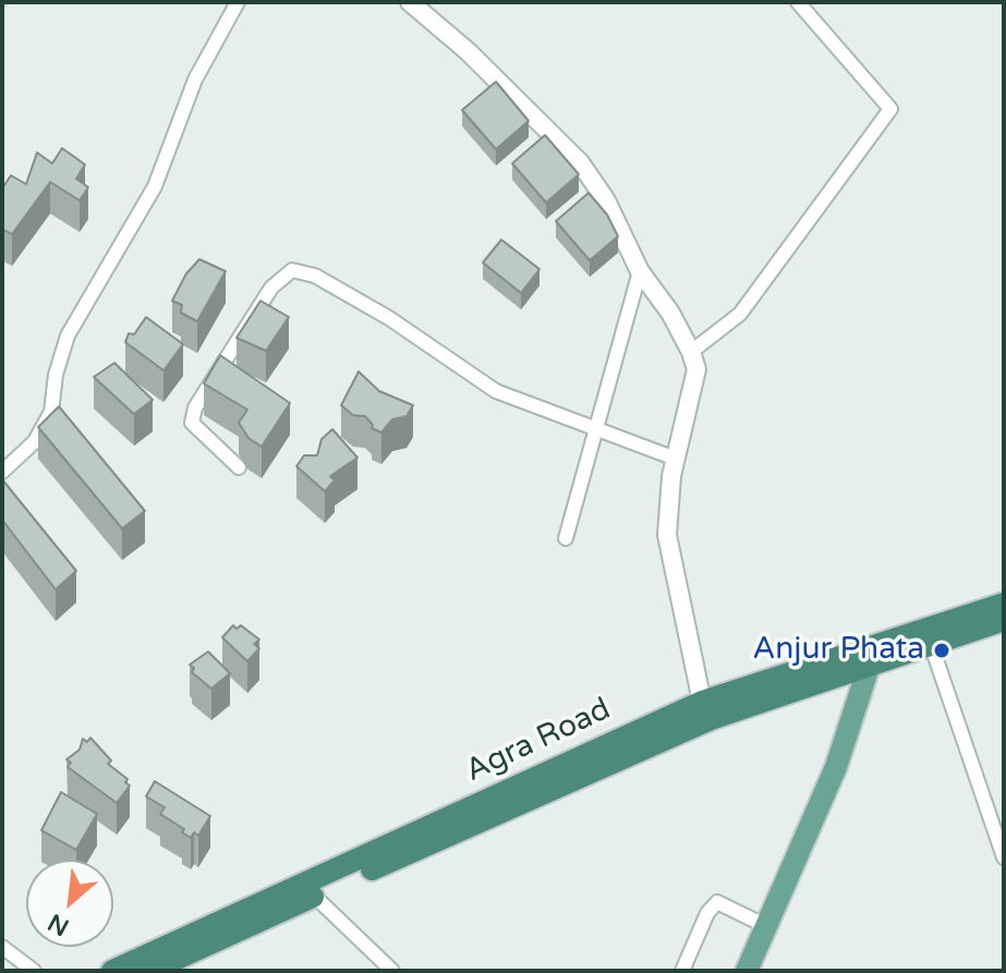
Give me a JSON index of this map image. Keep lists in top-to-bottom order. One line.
{"streets":{"highway":["Agra Road"]},"places":["Anjur Phata"],"north":"bottom left"}
